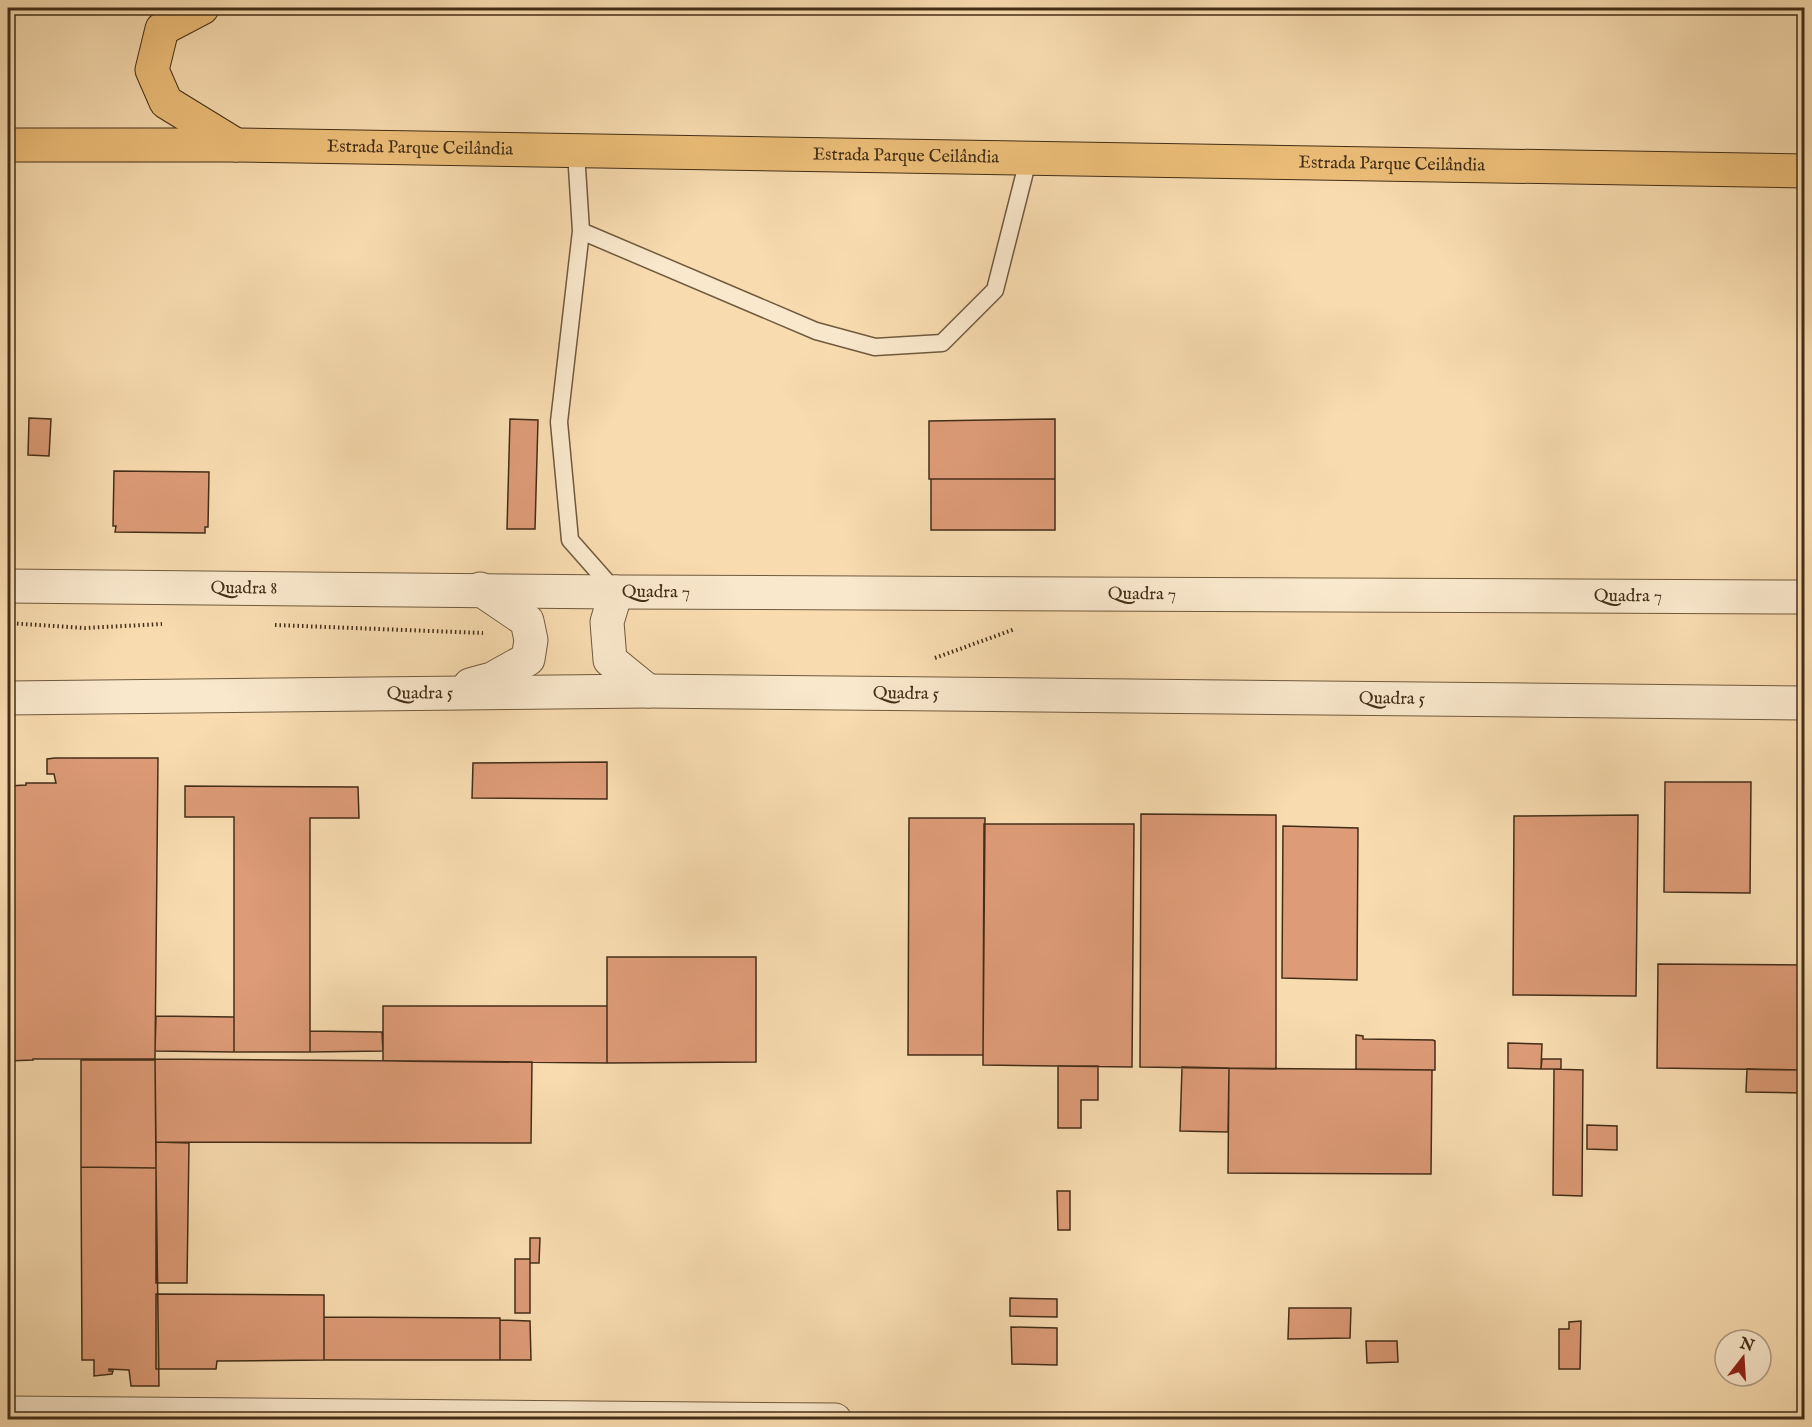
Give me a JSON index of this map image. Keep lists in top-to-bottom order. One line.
{"streets":{"highway":["Estrada Parque Ceilândia"],"street":["Quadra 8","Quadra 7","Quadra 5"]},"crossings":[["Quadra 8","Quadra 7"]],"north":"top"}
